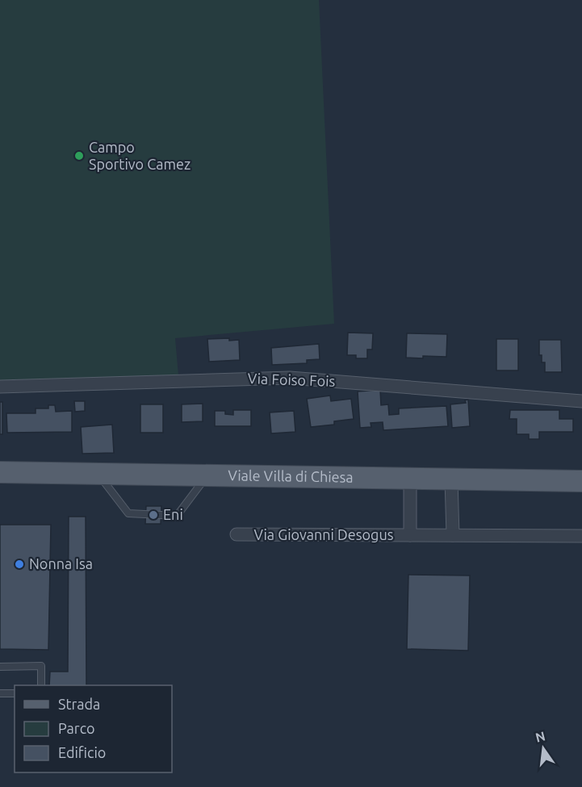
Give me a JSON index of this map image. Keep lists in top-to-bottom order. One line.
{"streets":{"main road":["Viale Villa di Chiesa"],"street":["Via Foiso Fois","Via Giovanni Desogus"]},"crossings":[["Viale Villa di Chiesa","Via Giovanni Desogus"]],"places":["Campo Sportivo Camez","Eni","Nonna Isa"],"legend":["Strada","Parco","Edificio"],"north":"top"}
